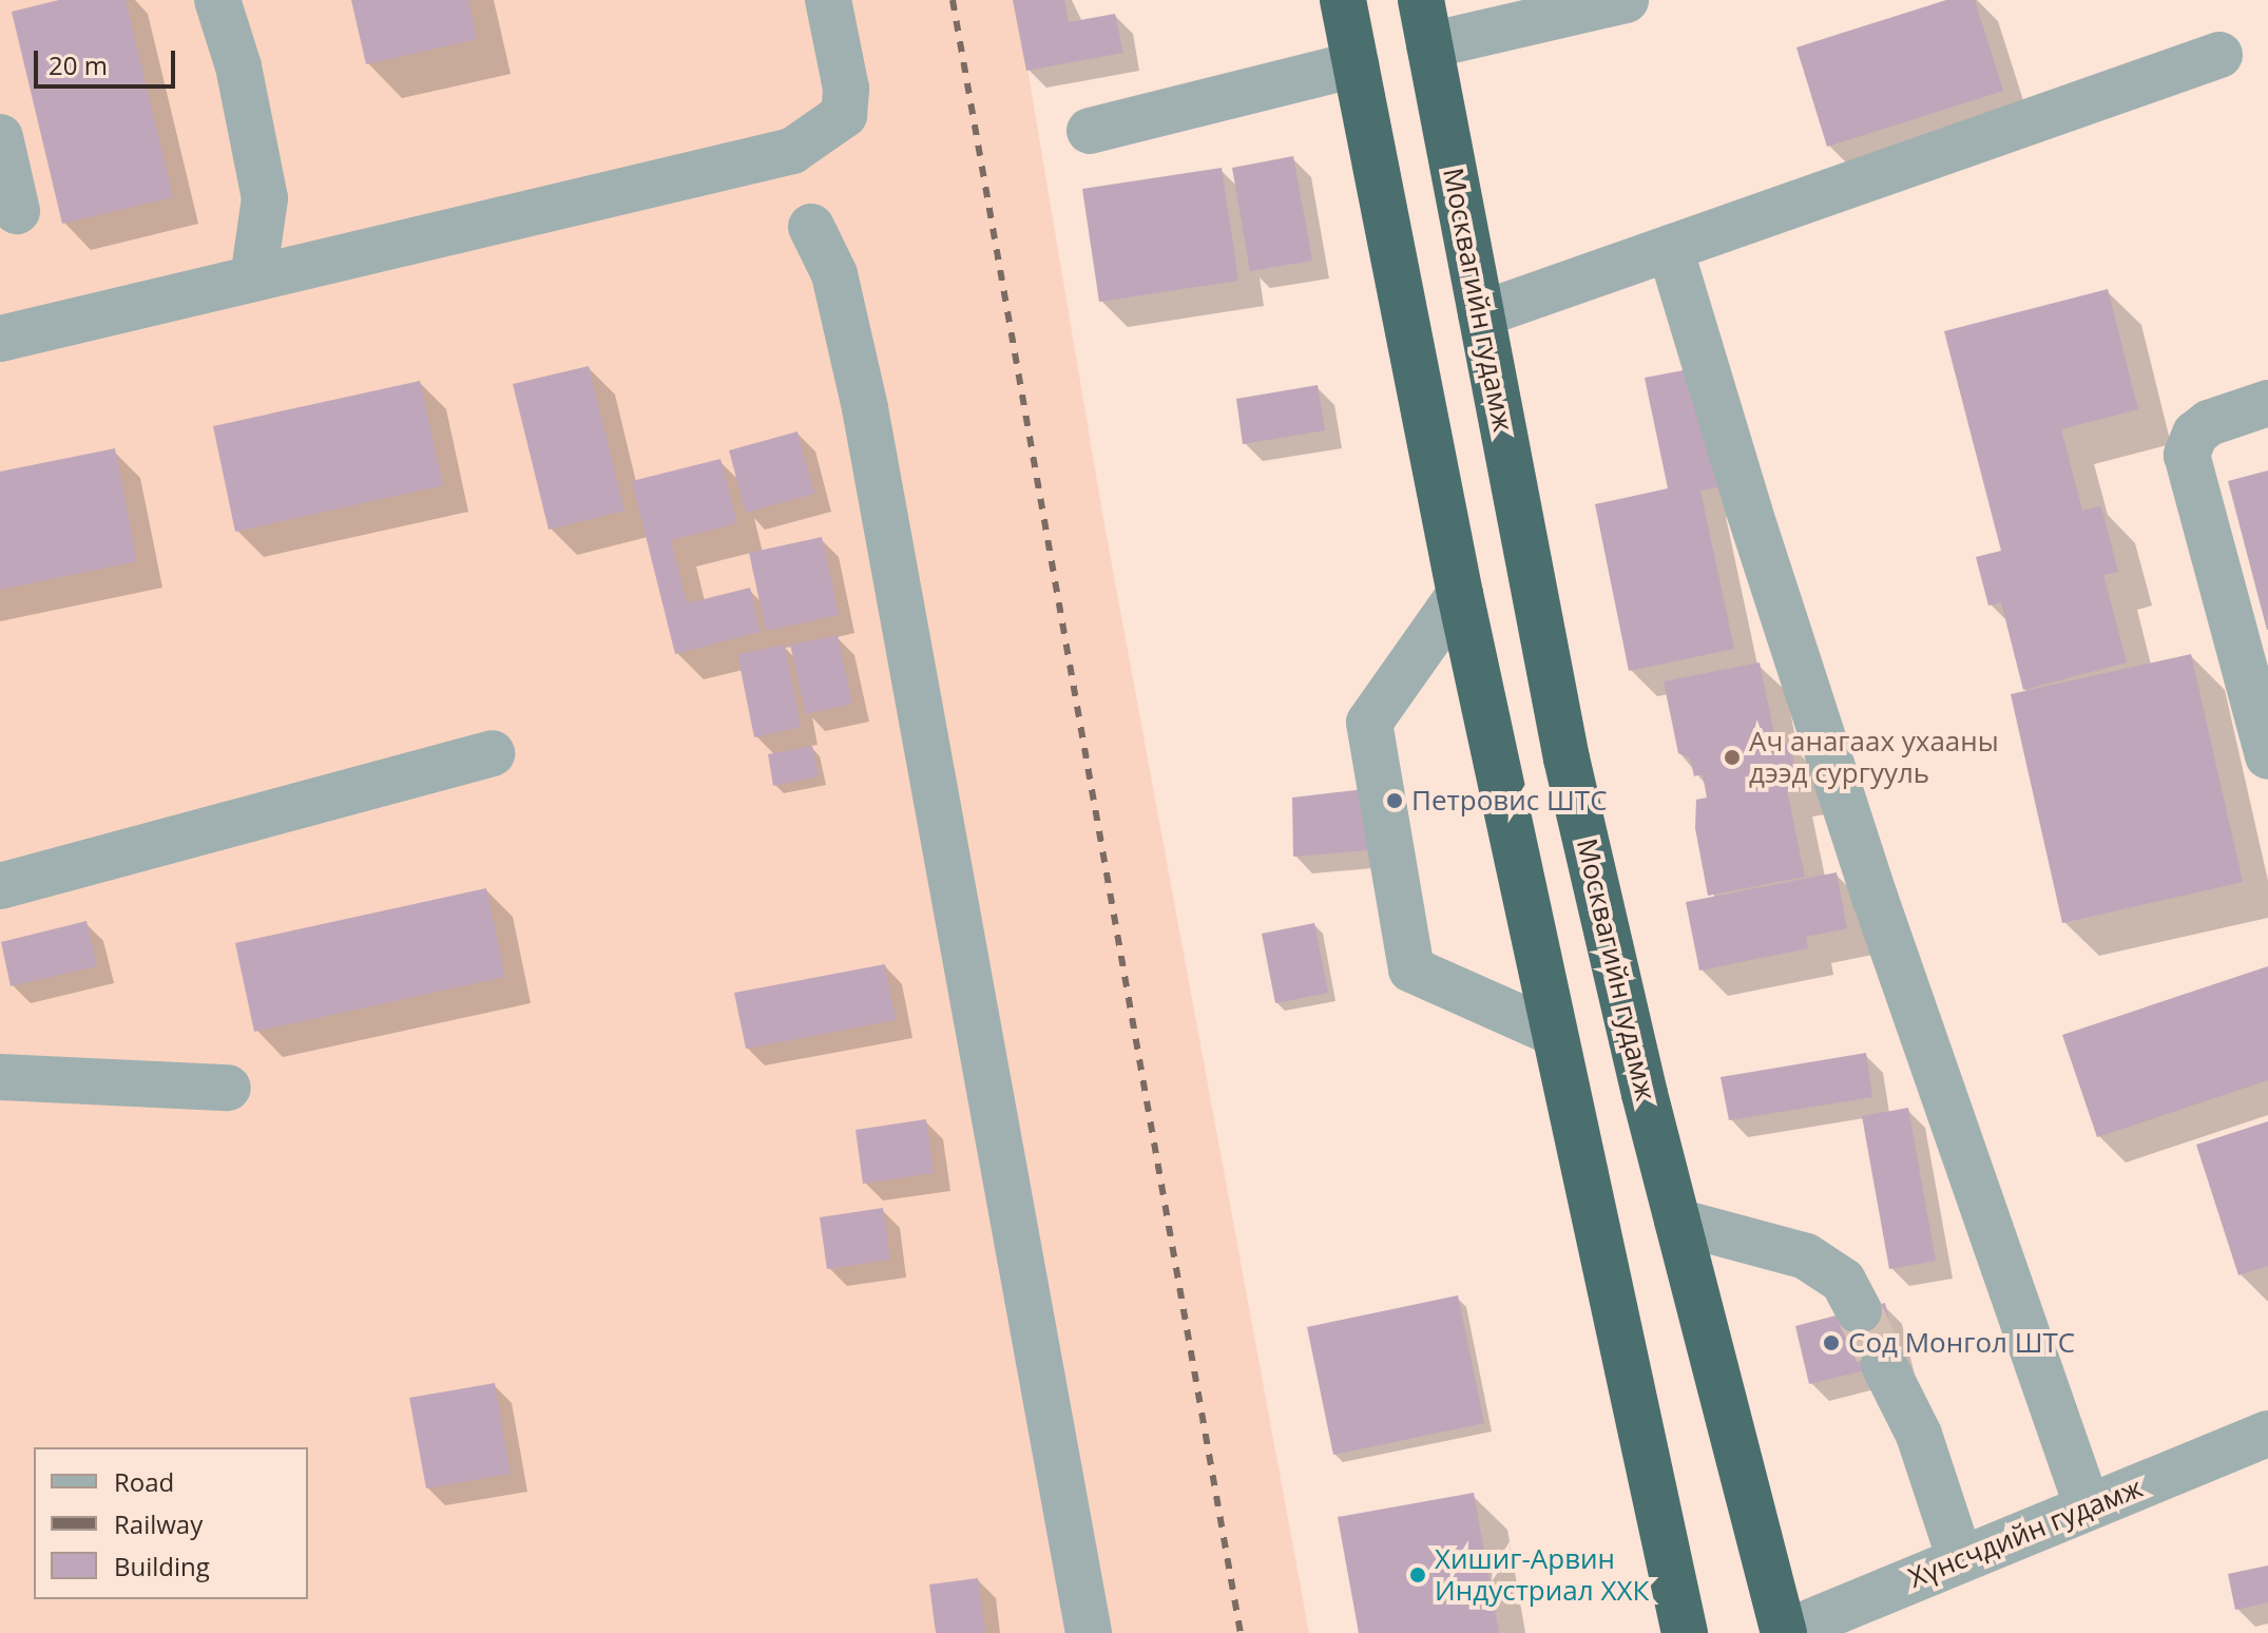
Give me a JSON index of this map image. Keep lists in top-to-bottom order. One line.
{"streets":{"highway":["Москвагийн гудамж"],"street":["Хүнсчдийн гудамж"]},"crossings":[["Москвагийн гудамж","Хүнсчдийн гудамж"]],"places":["Ач анагаах ухааны дээд сургууль","Петровис ШТС","Сод Монгол ШТС","Хишиг-Арвин Индустриал ХХК"],"legend":["Road","Railway","Building"],"scale_bar":"20 m"}
